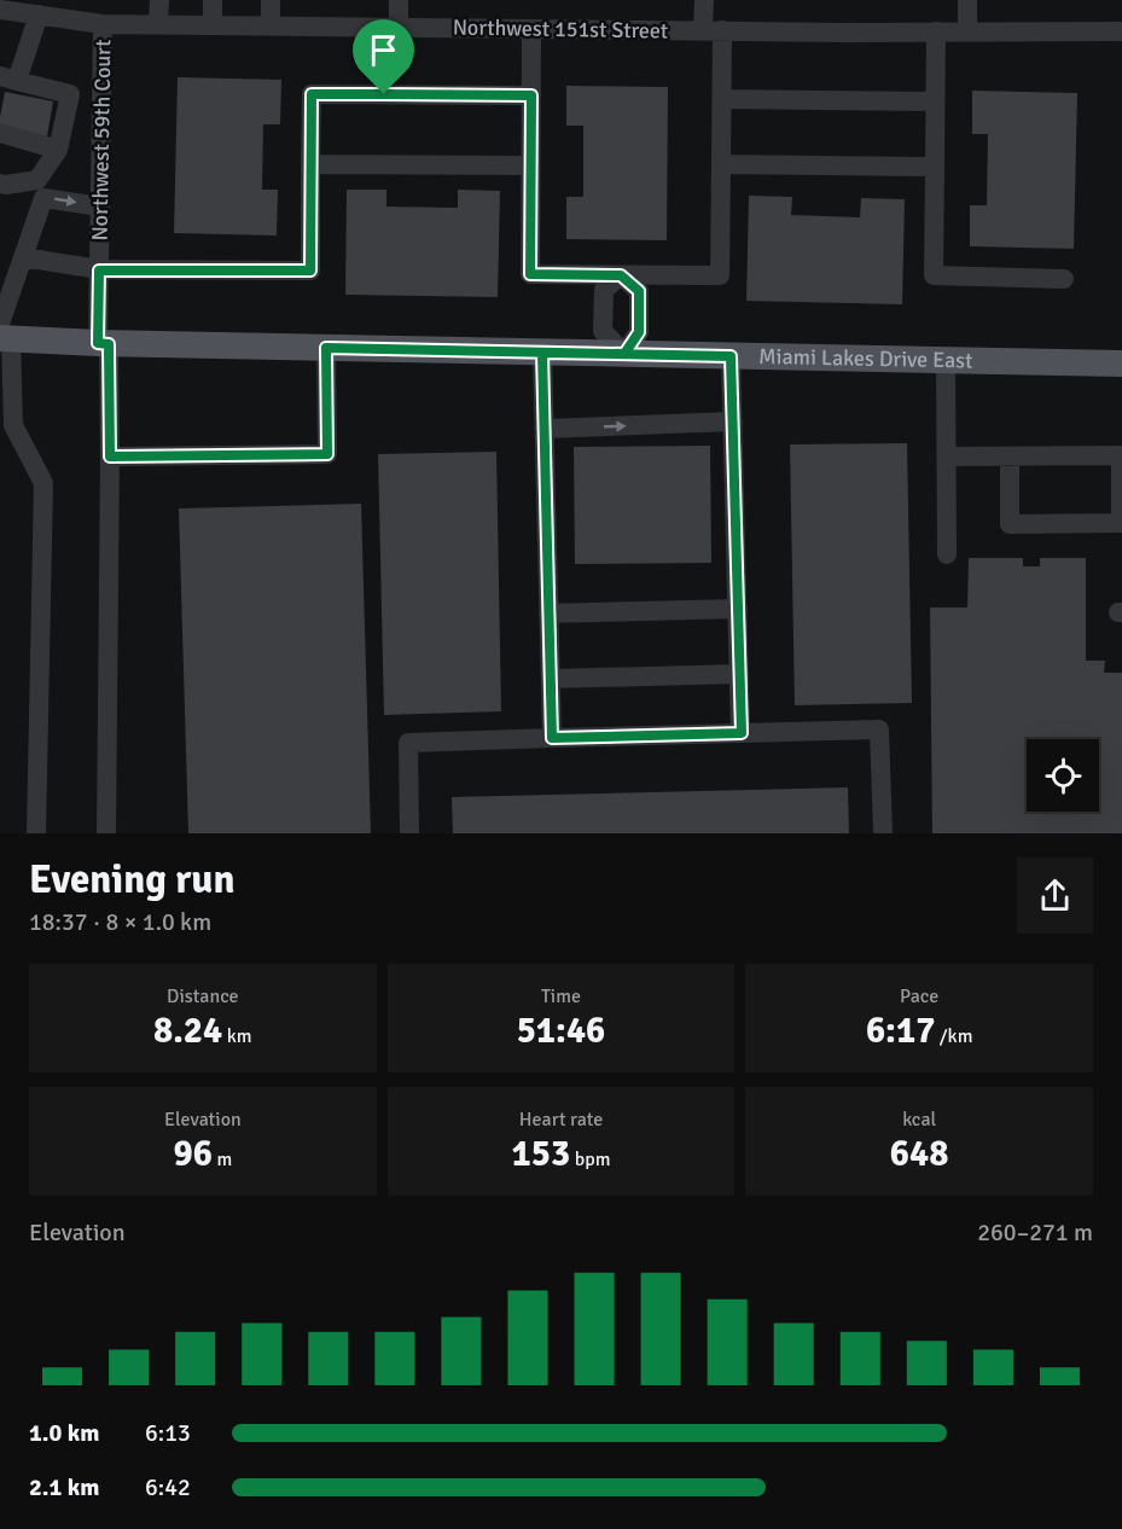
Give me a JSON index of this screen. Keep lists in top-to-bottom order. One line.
{"streets":{"main road":["Miami Lakes Drive East"],"street":["Northwest 151st Street","Northwest 59th Court"]},"crossings":[["Northwest 151st Street","Northwest 59th Court"],["Northwest 59th Court","Miami Lakes Drive East"]],"page":{"heading":["Evening run","18:37 · 8 × 1.0 km"],"stats":[["Distance","8.24 km"],["Time","51:46"],["Pace","6:17 /km"],["Elevation","96 m"],["Heart rate","153 bpm"],["kcal","648"]],"chart":["Elevation","260–271 m"],"list":[{"name":"1.0 km","note":"6:13"},{"name":"2.1 km","note":"6:42"}]}}
